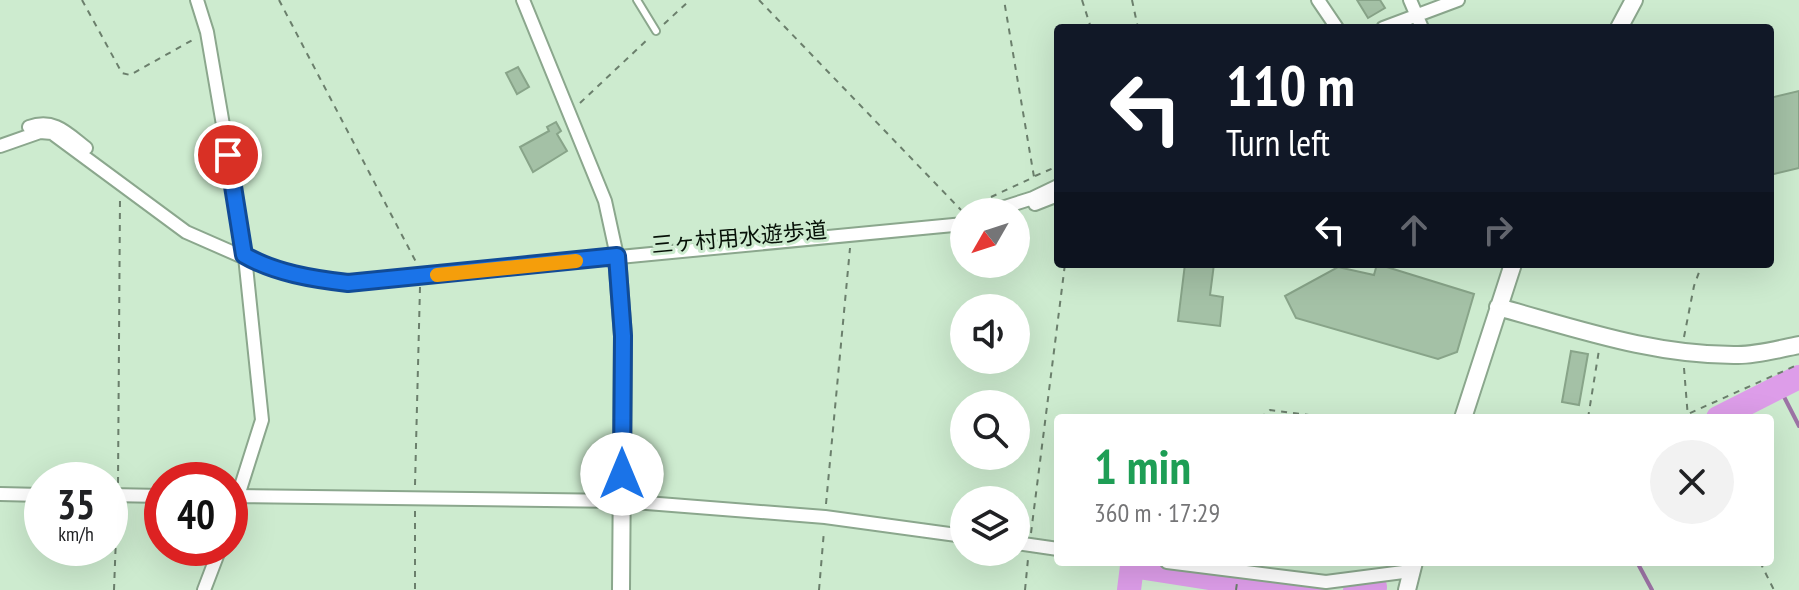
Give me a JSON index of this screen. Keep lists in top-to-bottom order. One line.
{"streets":{"street":["三ヶ村用水遊歩道"]},"north":"bottom left","page":{"turn":["110 m","Turn left"],"heading":["1 min","360 m · 17:29"],"speed":"35 km/h","limit":"40"}}
